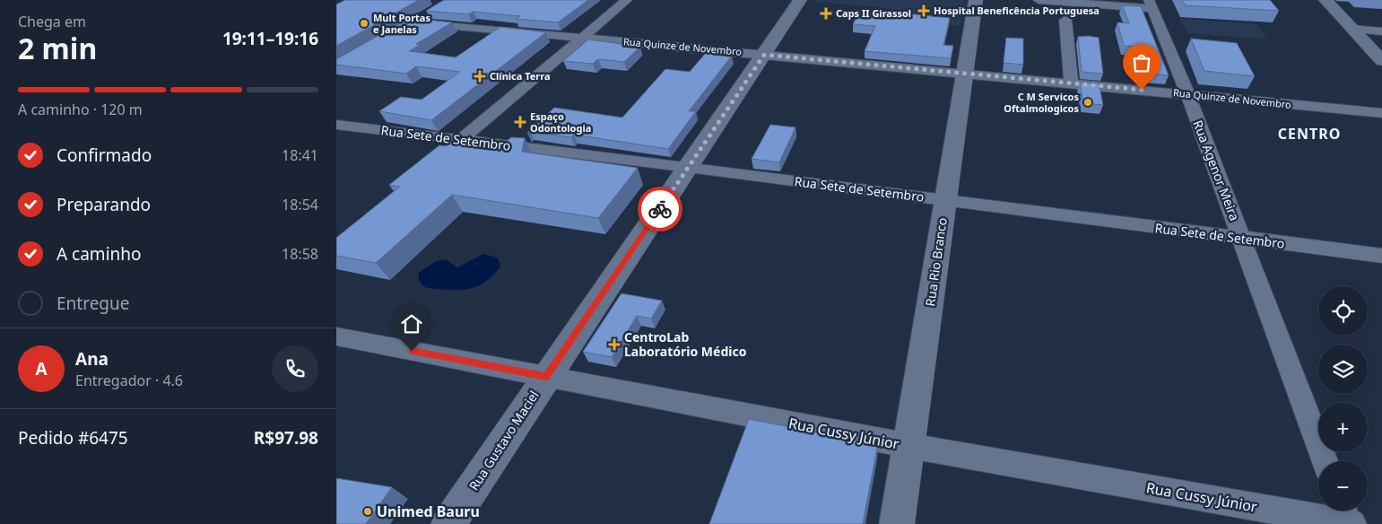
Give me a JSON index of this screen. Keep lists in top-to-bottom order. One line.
{"streets":{"street":["Rua Quinze de Novembro","Rua Sete de Setembro","Rua Agenor Meira","Rua Rio Branco","Rua Cussy Júnior","Rua Gustavo Maciel"]},"crossings":[["Rua Quinze de Novembro","Rua Agenor Meira"],["Rua Quinze de Novembro","Rua Rio Branco"],["Rua Quinze de Novembro","Rua Gustavo Maciel"],["Rua Sete de Setembro","Rua Agenor Meira"],["Rua Sete de Setembro","Rua Rio Branco"],["Rua Sete de Setembro","Rua Gustavo Maciel"],["Rua Rio Branco","Rua Cussy Júnior"],["Rua Cussy Júnior","Rua Gustavo Maciel"]],"districts":["CENTRO"],"places":{"health":["Hospital Beneficência Portuguesa","Caps II Girassol","Clínica Terra","Espaço Odontologia","CentroLab Laboratório Médico"],"other":["Mult Portas e Janelas","C M Servicos Oftalmologicos","Unimed Bauru"]},"page":{"heading":["2 min","Chega em","19:11–19:16"],"panel":["Ana","Entregador · 4.6","Pedido #6475","R$97.98"],"bar":"A caminho · 120 m","list":[["Confirmado","18:41"],["Preparando","18:54"],["A caminho","18:58"],"Entregue"],"map_buttons":["+","−"],"round":"A"}}
